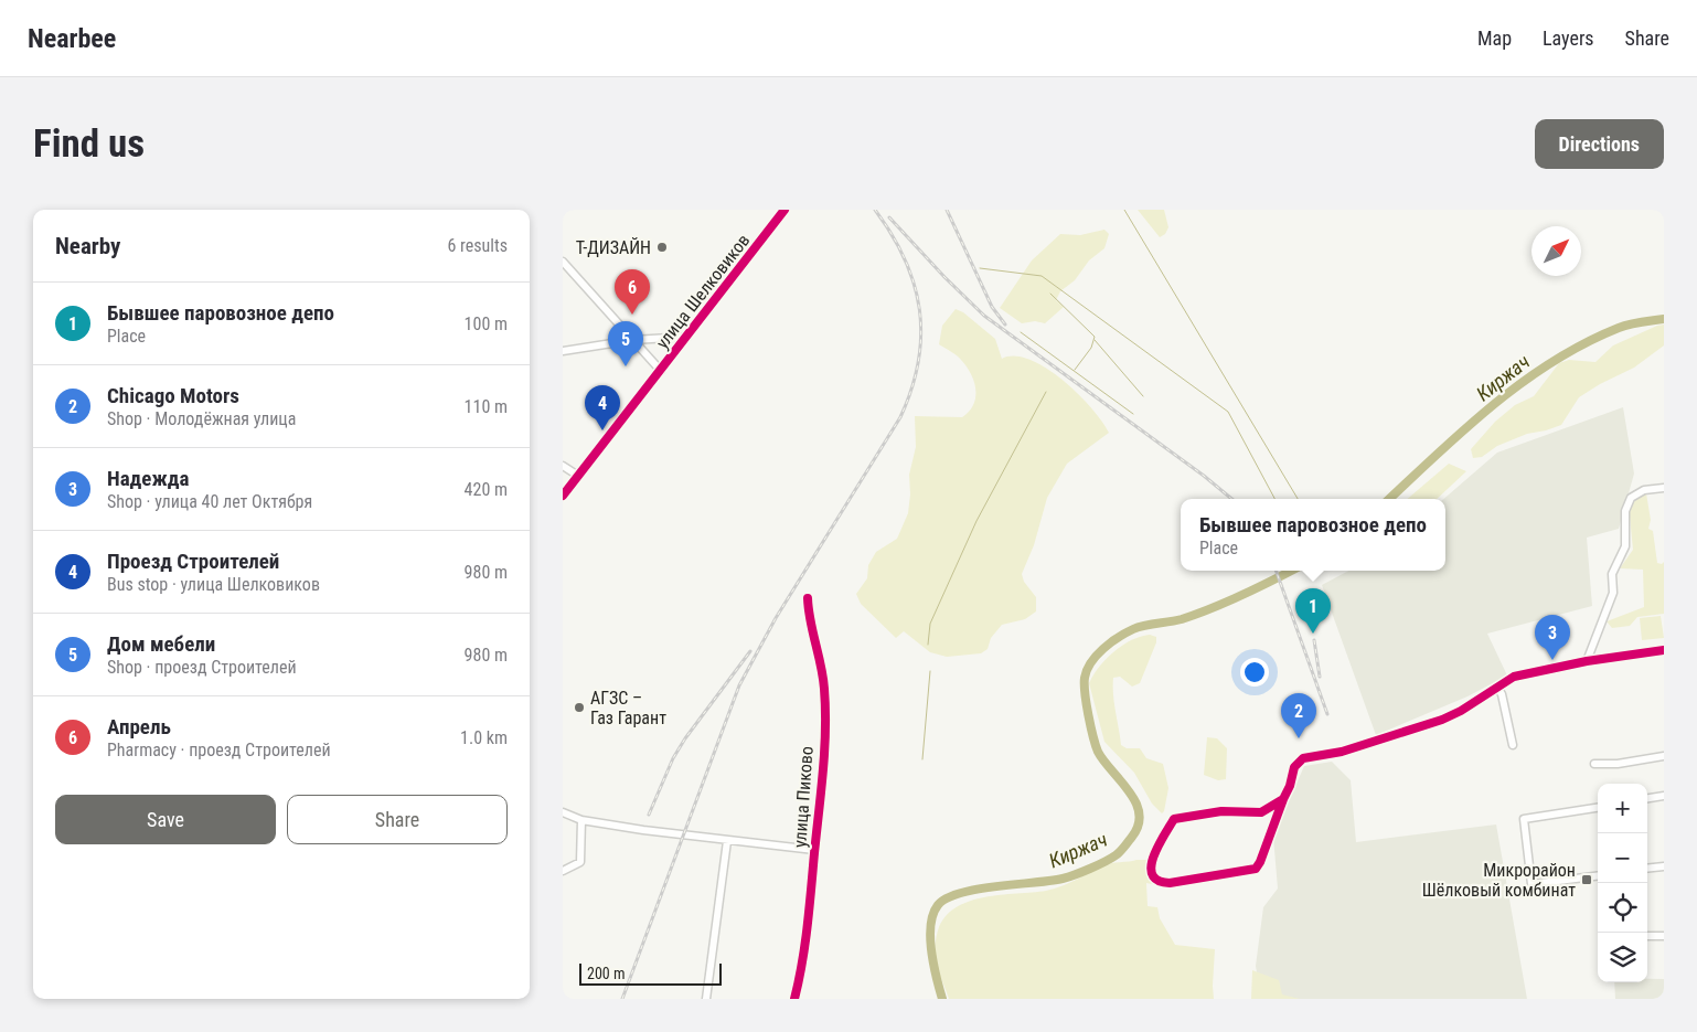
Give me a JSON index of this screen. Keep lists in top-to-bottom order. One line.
{"streets":{"street":["улица Шелковиков","улица Пиково"]},"water":["Киржач"],"places":{"other":["Т-ДИЗАЙН","АГЗС – Газ Гарант"],"transit":["Микрорайон Шёлковый комбинат"]},"scale_bar":"200 m","north":"top right","page":{"header":"Nearbee","nav":["Map","Layers","Share"],"buttons":["Directions",["Save","Share"]],"title":"Find us","heading":["Nearby","6 results"],"pins":["6","5","4","1","3","2"],"list":[{"mark":"1","name":"Бывшее паровозное депо","note":"Place","value":"100 m"},{"mark":"2","name":"Chicago Motors","note":"Shop · Молодёжная улица","value":"110 m"},{"mark":"3","name":"Надежда","note":"Shop · улица 40 лет Октября","value":"420 m"},{"mark":"4","name":"Проезд Строителей","note":"Bus stop · улица Шелковиков","value":"980 m"},{"mark":"5","name":"Дом мебели","note":"Shop · проезд Строителей","value":"980 m"},{"mark":"6","name":"Апрель","note":"Pharmacy · проезд Строителей","value":"1.0 km"}],"popup":["Бывшее паровозное депо","Place"],"map_buttons":["+","−"],"scale":"200 m"}}
